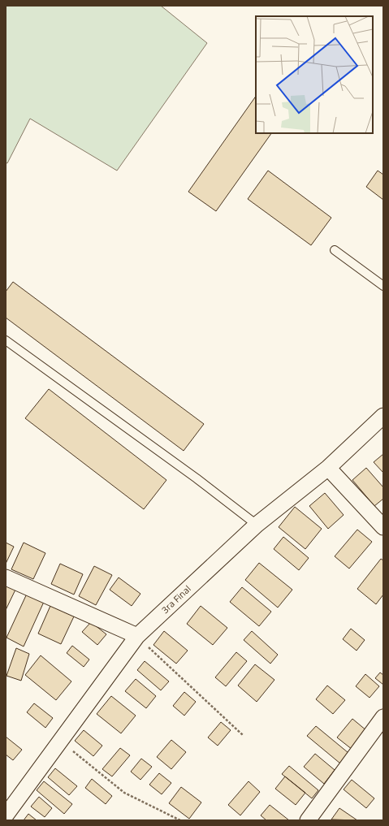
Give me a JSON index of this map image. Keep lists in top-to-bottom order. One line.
{"streets":{"street":["3ra Final"]}}
